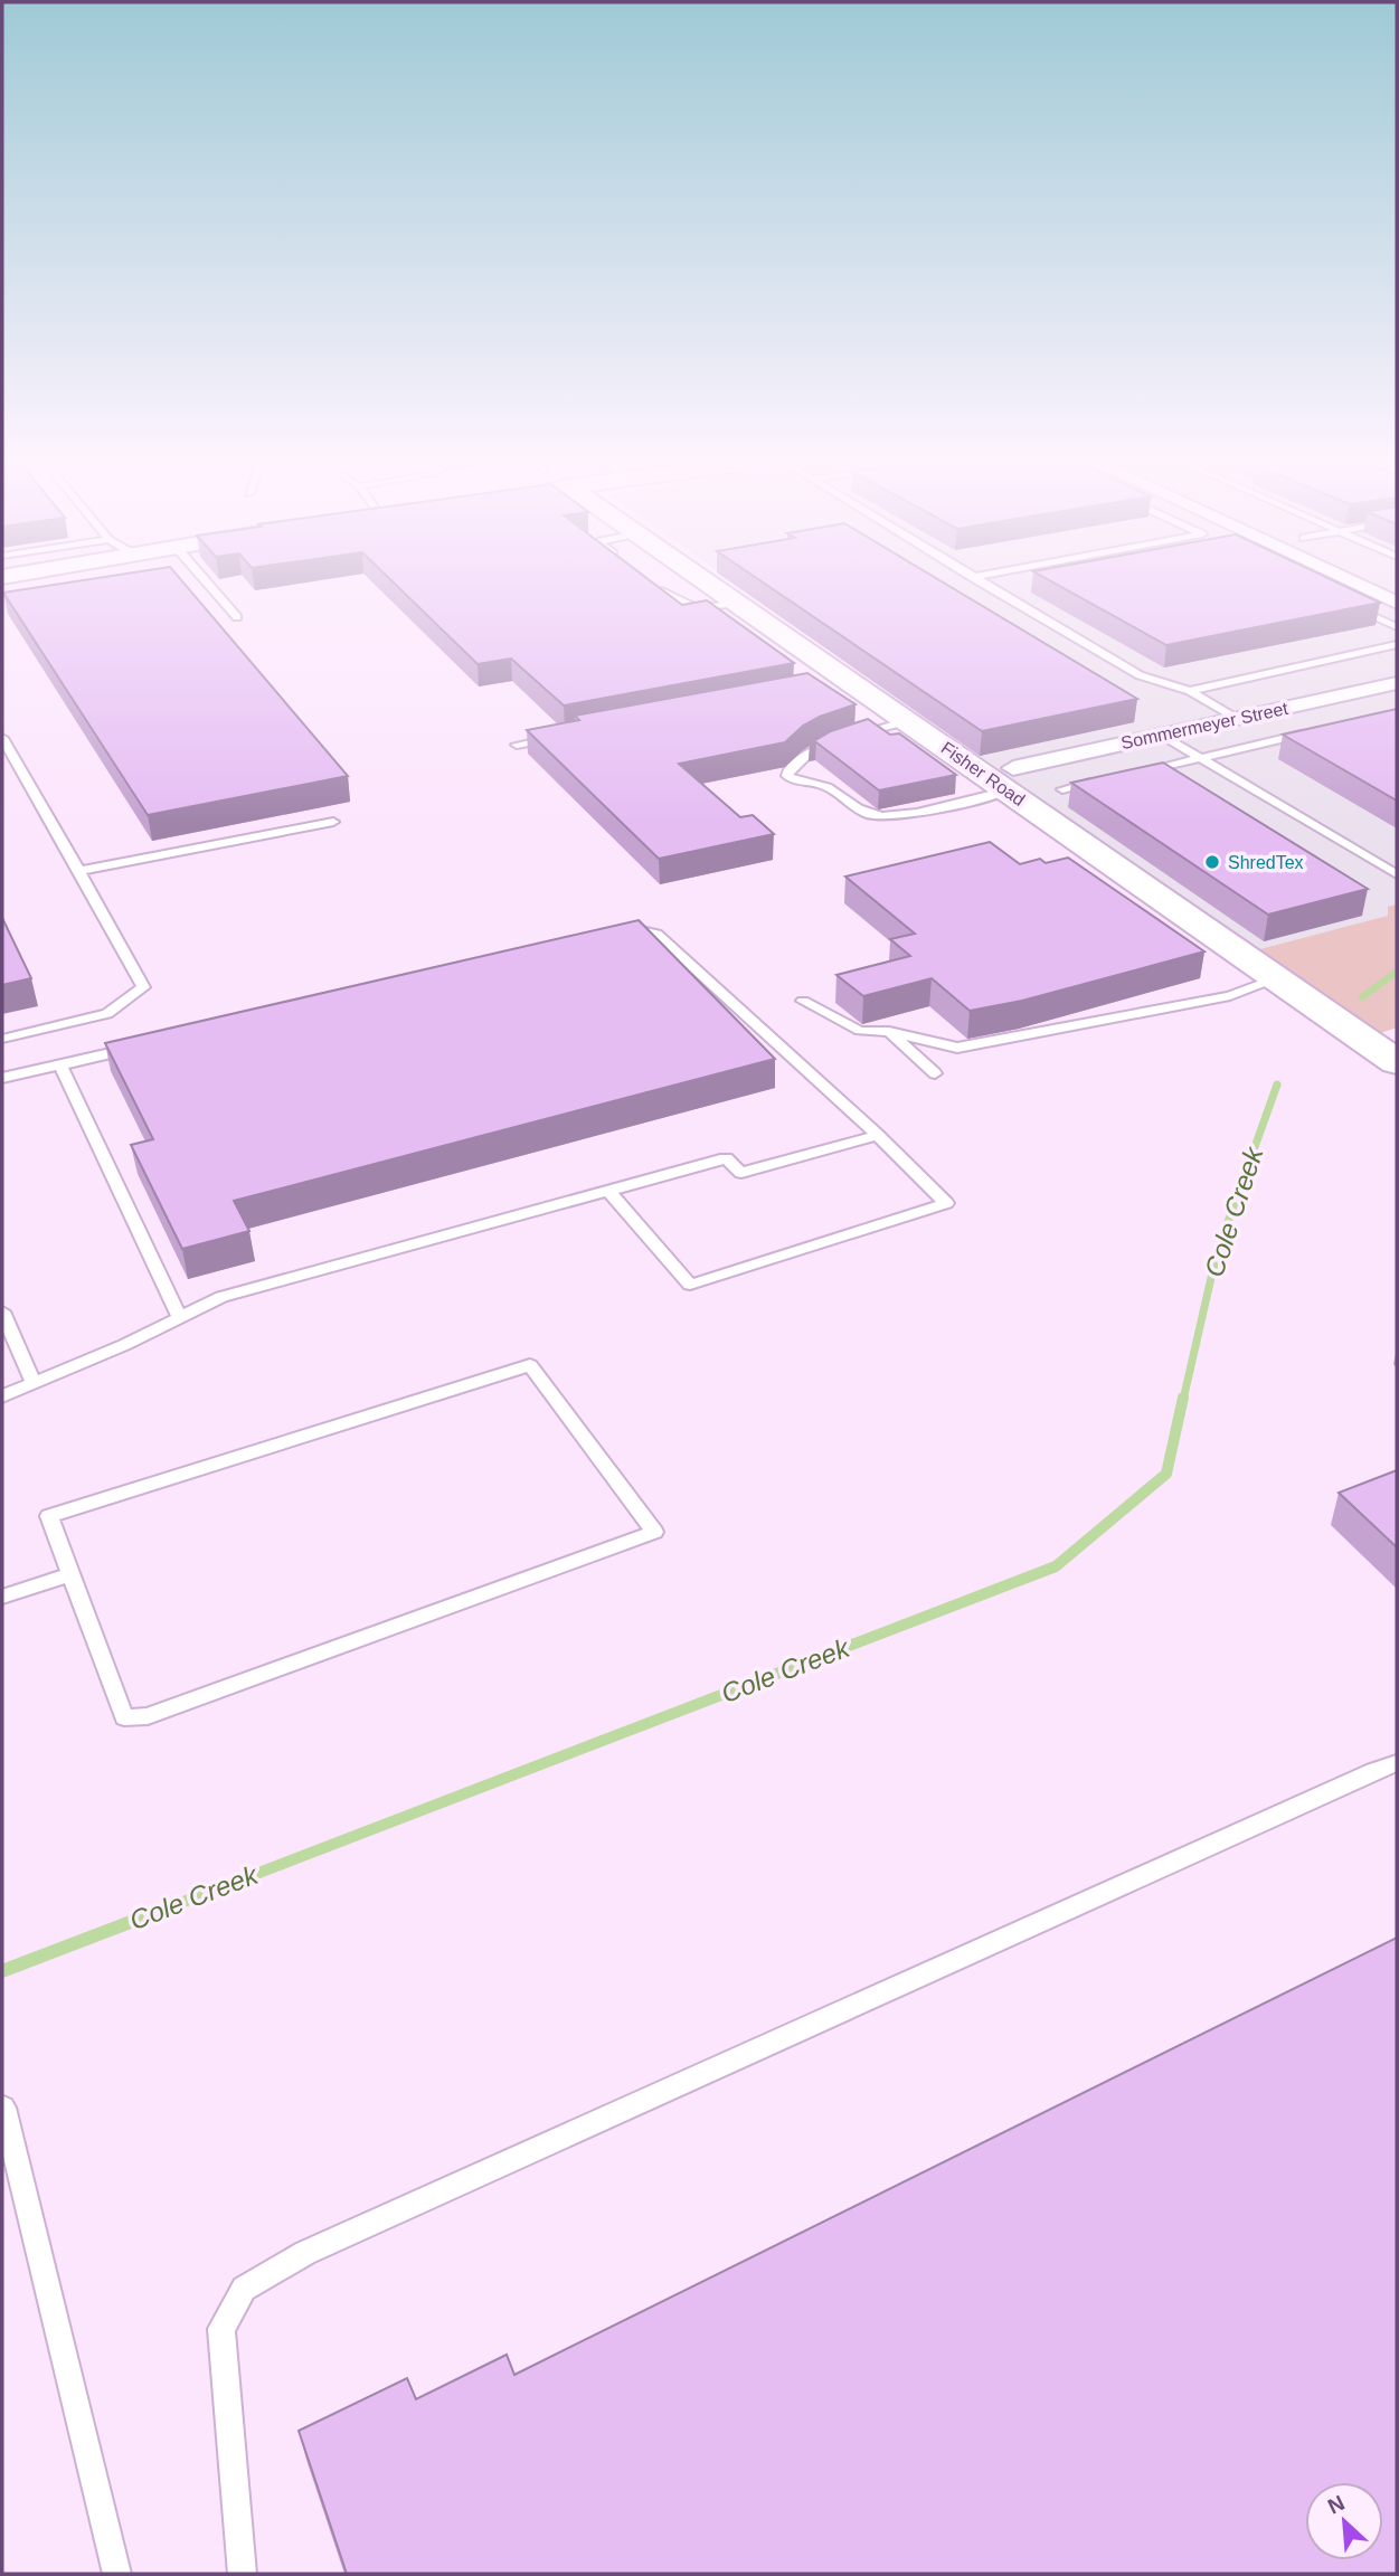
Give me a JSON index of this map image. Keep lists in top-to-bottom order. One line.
{"streets":{"street":["Sommermeyer Street","Fisher Road"]},"crossings":[["Sommermeyer Street","Fisher Road"]],"water":["Cole Creek"],"places":["ShredTex"],"north":"top left"}
